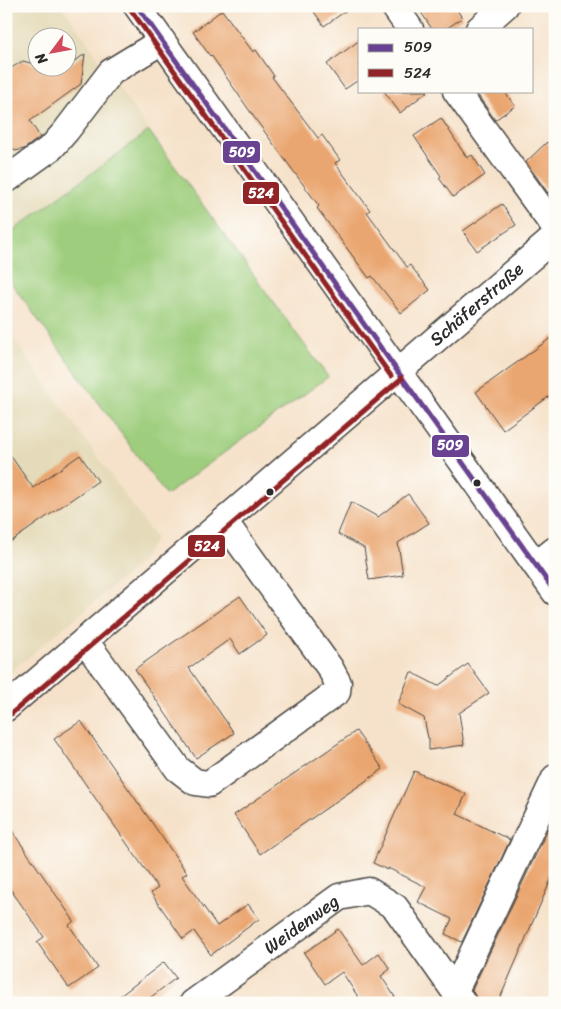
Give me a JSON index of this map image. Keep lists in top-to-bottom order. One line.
{"streets":{"street":["Schäferstraße","Weidenweg"]},"lines":["transit line 509","transit line 524"],"legend":["509","524"],"north":"bottom left"}
